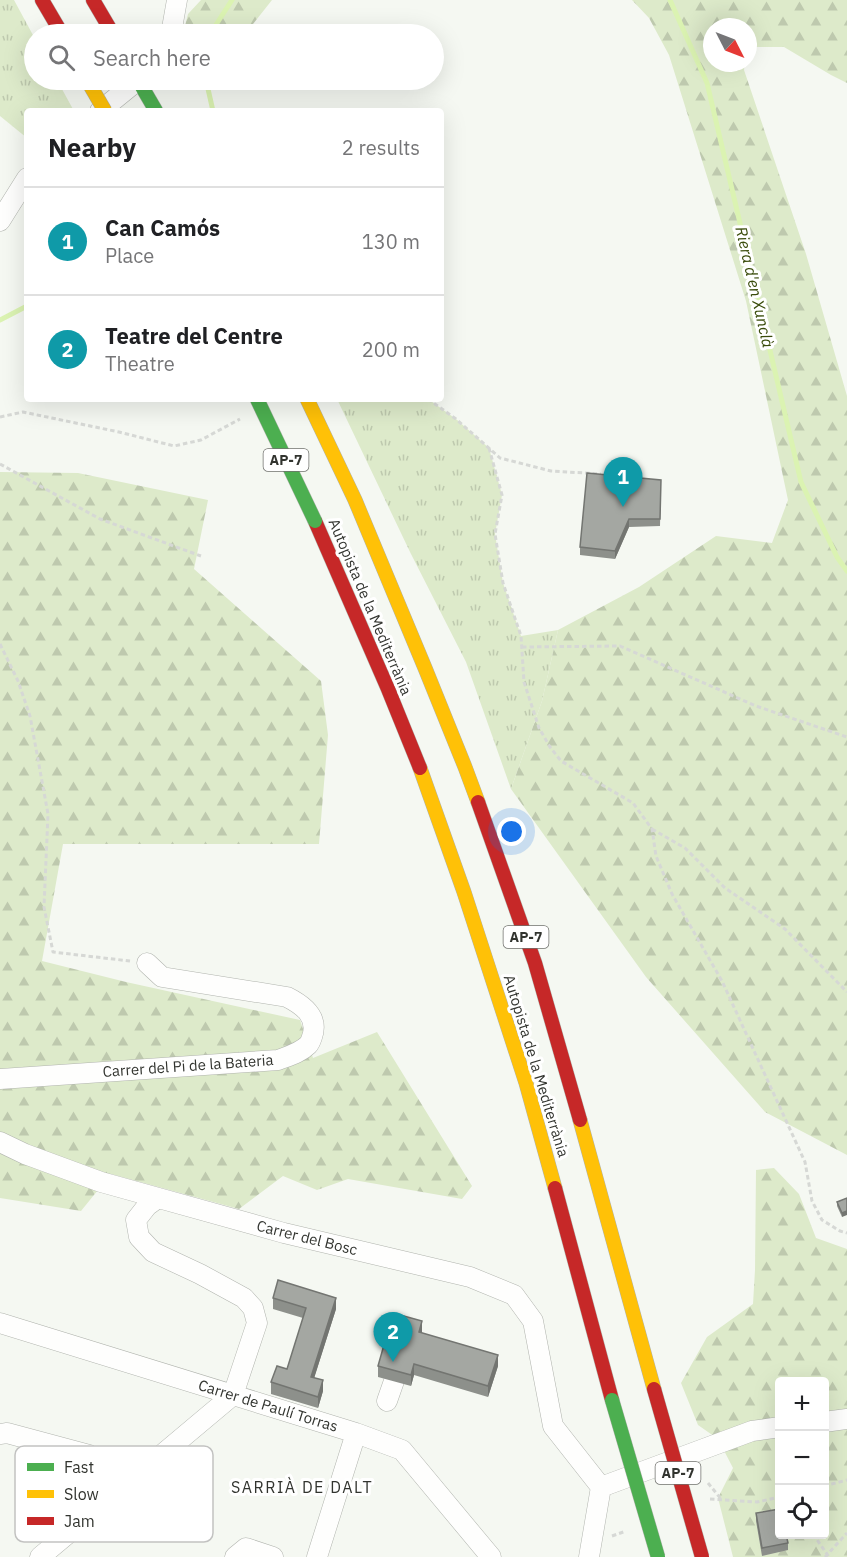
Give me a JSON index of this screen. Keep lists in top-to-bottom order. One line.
{"streets":{"highway":["AP-7","Autopista de la Mediterrània"],"street":["Carrer del Pi de la Bateria","Carrer del Bosc","Carrer de Paulí Torras"]},"districts":["SARRIÀ DE DALT"],"water":["Riera d'en Xunclà"],"legend":["Fast","Slow","Jam"],"north":"bottom right","page":{"search":"Search here","heading":["Nearby","2 results"],"list":[{"mark":"1","name":"Can Camós","note":"Place","value":"130 m"},{"mark":"2","name":"Teatre del Centre","note":"Theatre","value":"200 m"}],"pins":["1","2"],"map_buttons":["+","−"]}}
